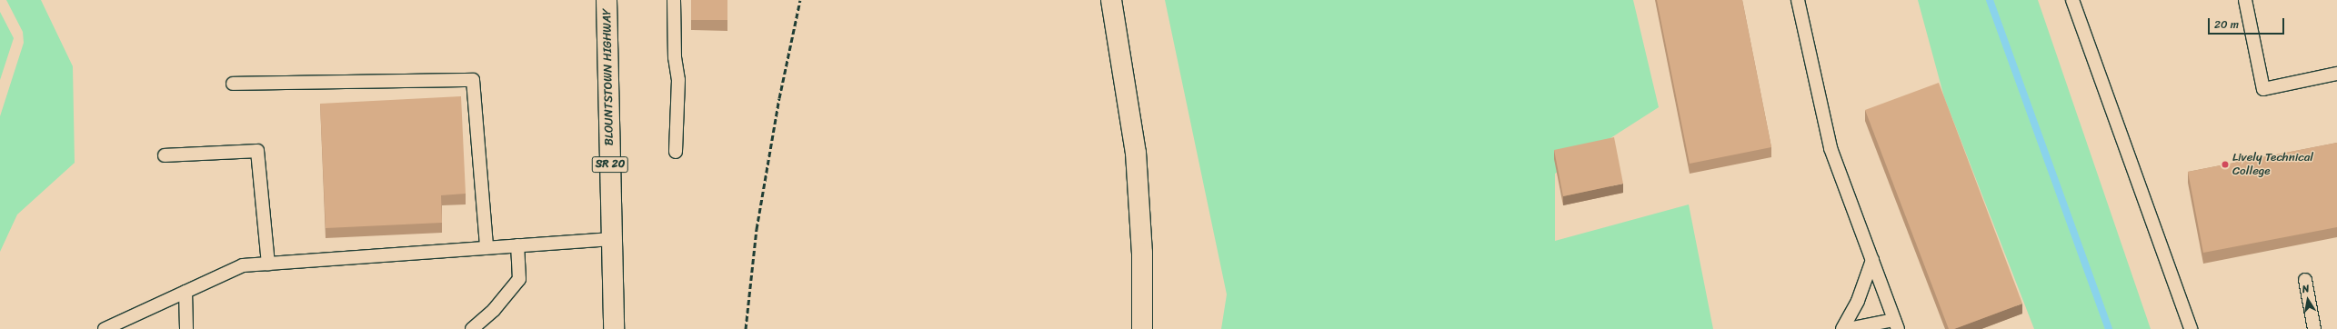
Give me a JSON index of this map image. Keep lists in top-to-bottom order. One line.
{"streets":{"main road":["BLOUNTSTOWN HIGHWAY","SR 20"]},"places":["Lively Technical College"],"scale_bar":"20 m","north":"top"}
